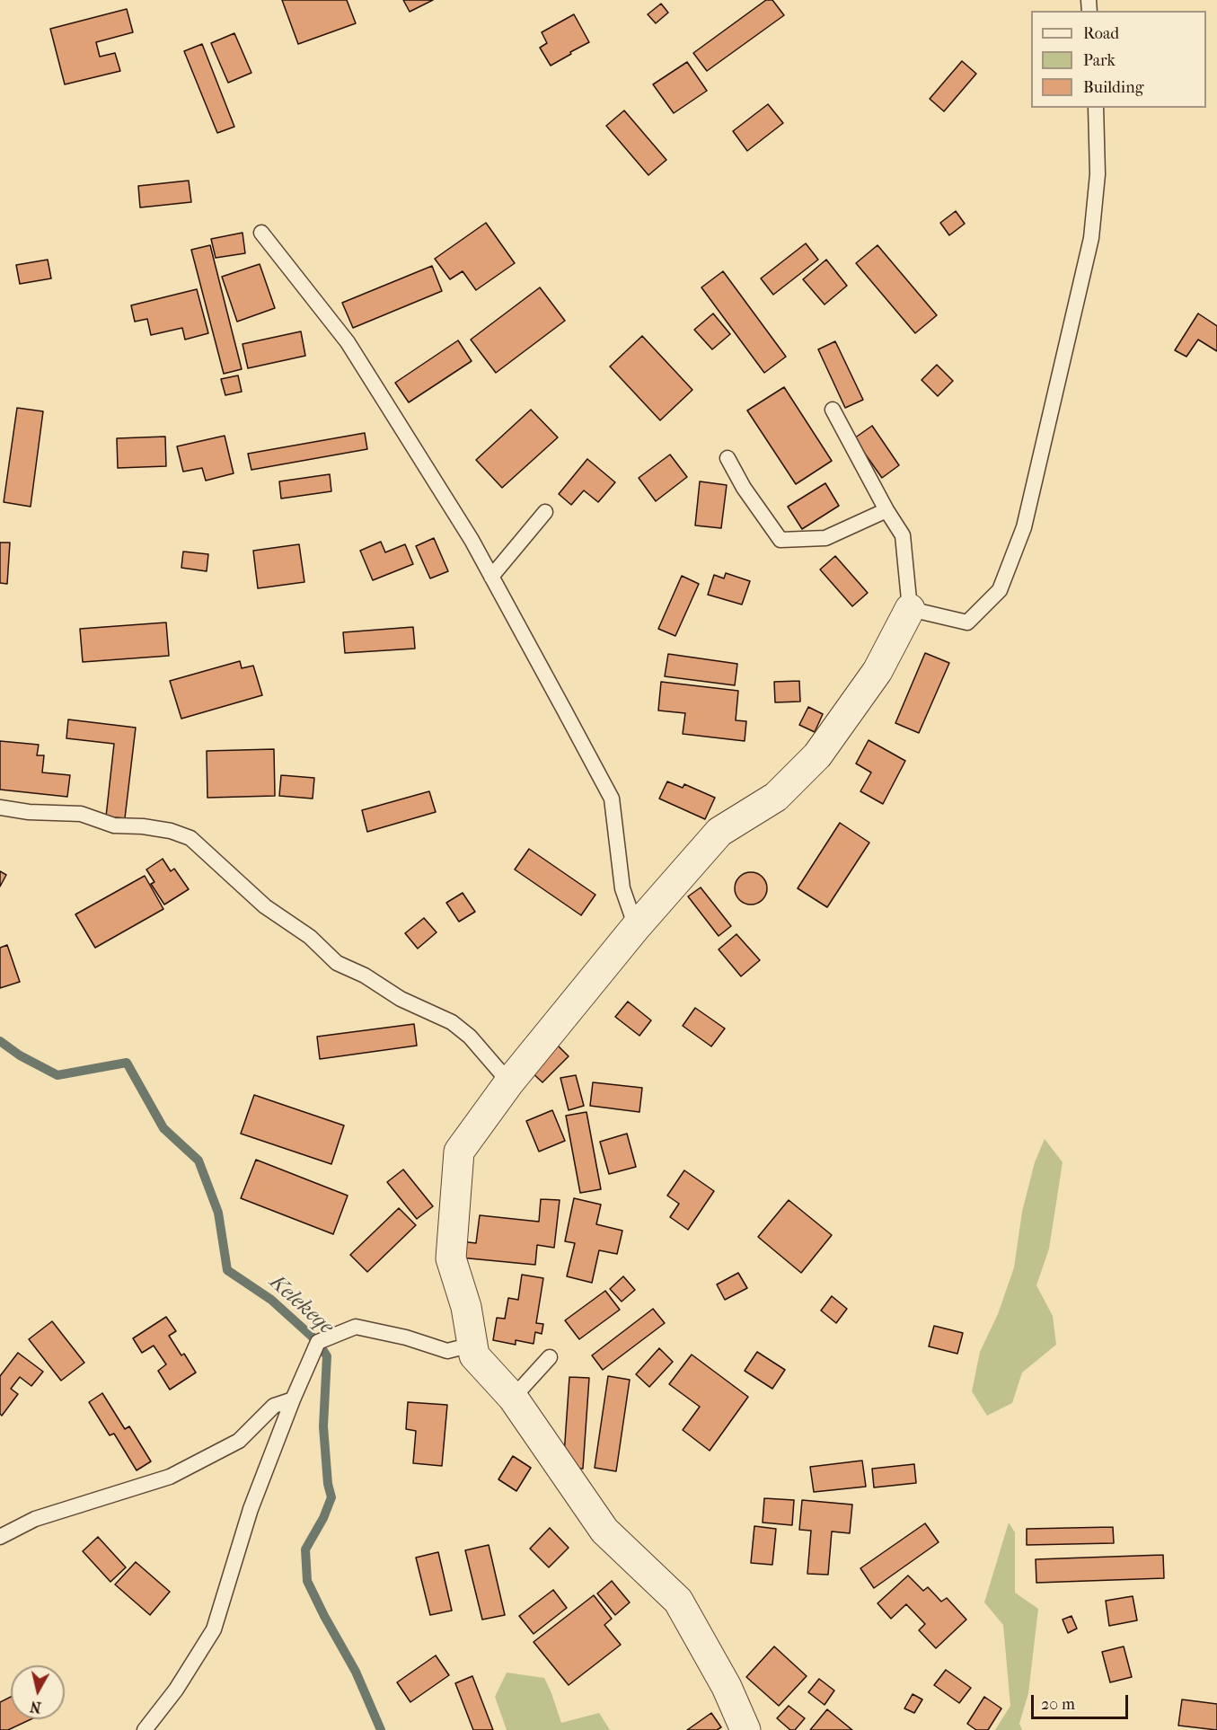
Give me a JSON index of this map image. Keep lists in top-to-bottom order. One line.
{"water":["Kelekeqe"],"legend":["Road","Park","Building"],"scale_bar":"20 m","north":"bottom"}
